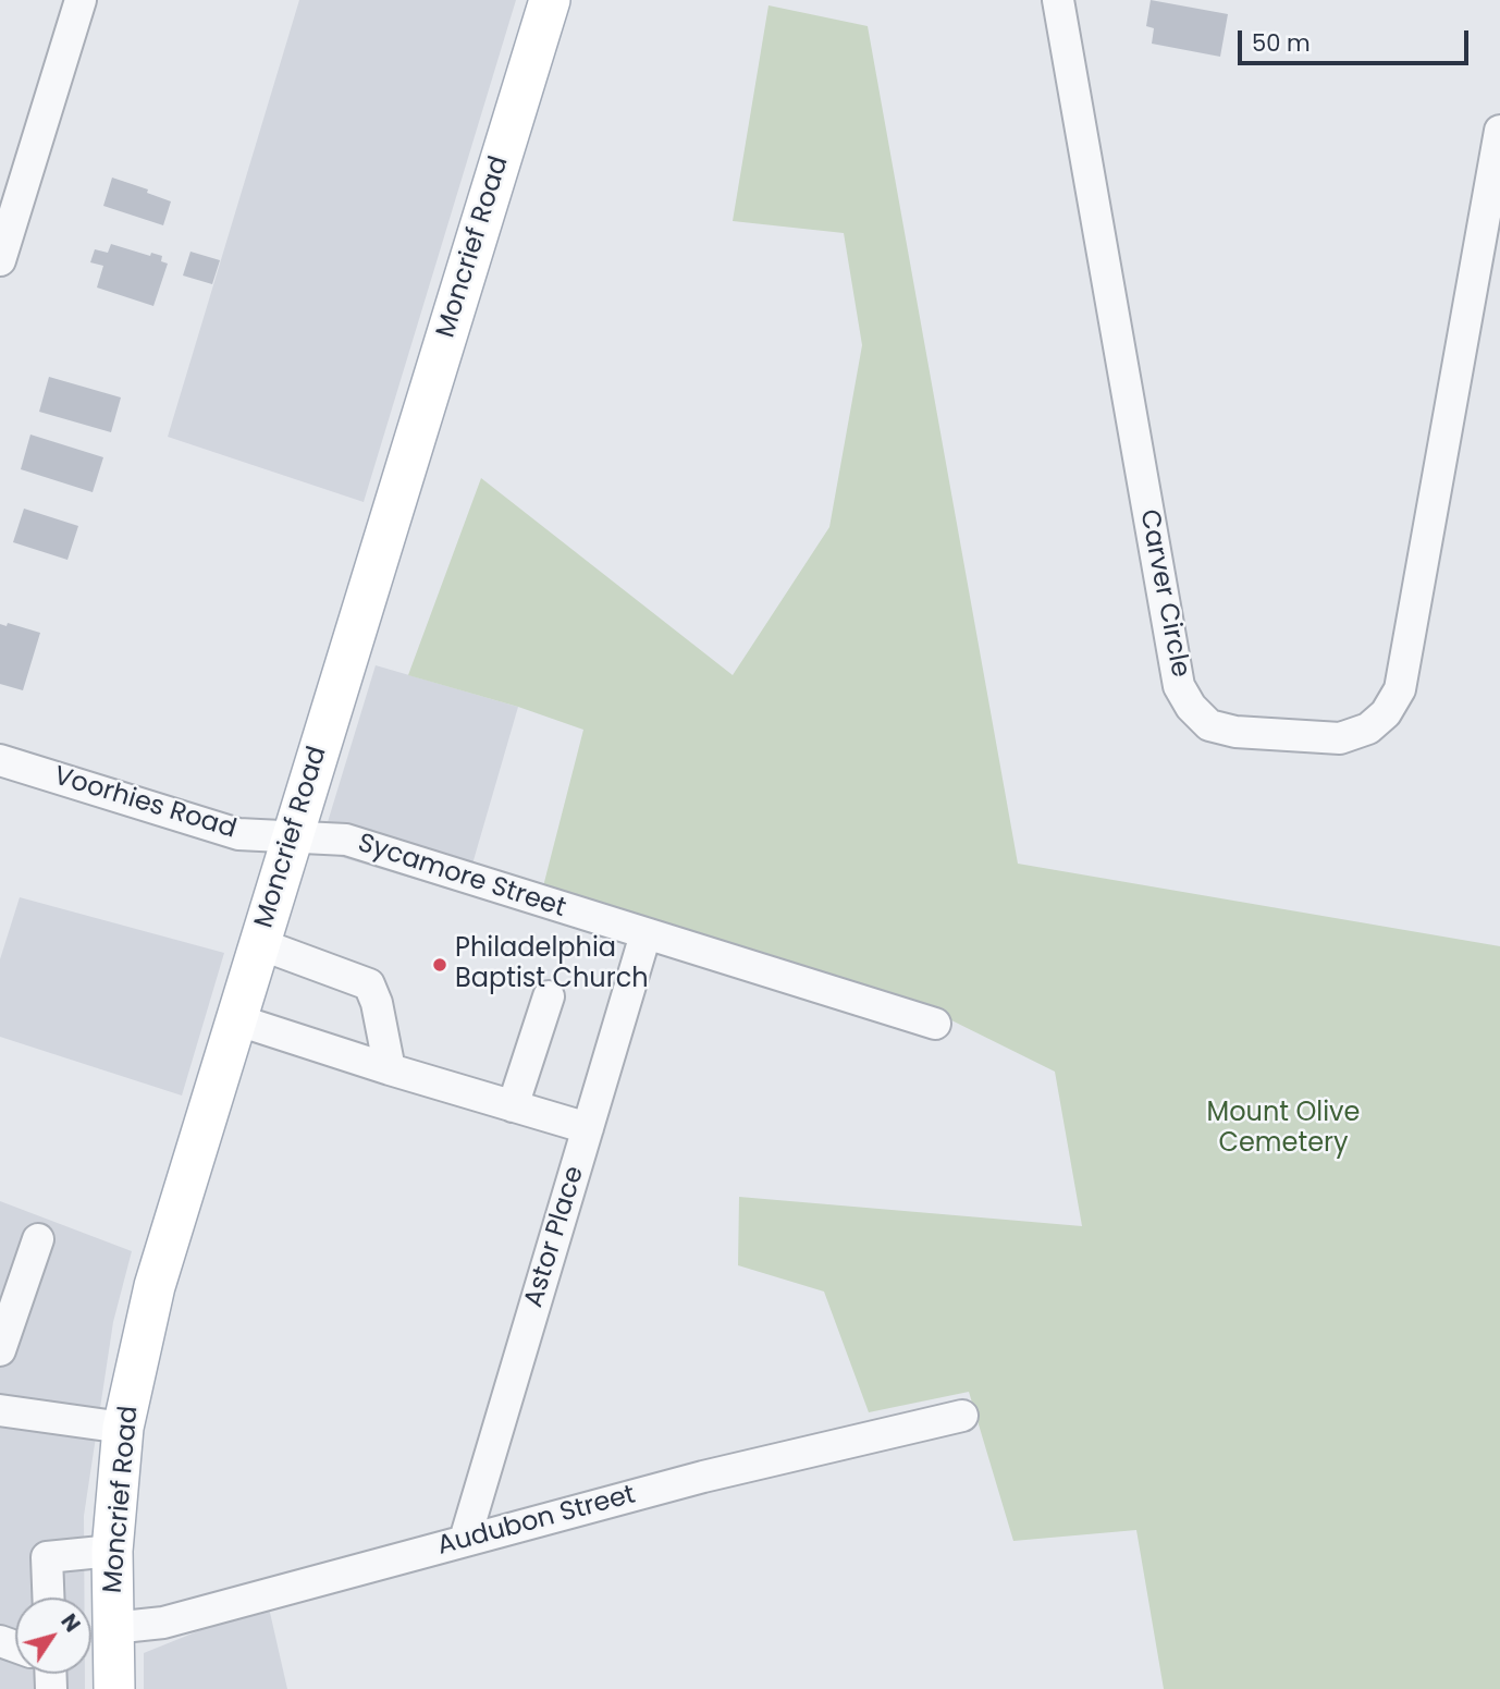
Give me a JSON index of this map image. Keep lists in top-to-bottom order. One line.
{"streets":{"main road":["Moncrief Road"],"street":["Carver Circle","Voorhies Road","Sycamore Street","Astor Place","Audubon Street"]},"crossings":[["Moncrief Road","Voorhies Road"],["Moncrief Road","Sycamore Street"],["Moncrief Road","Audubon Street"],["Voorhies Road","Sycamore Street"],["Sycamore Street","Astor Place"],["Astor Place","Audubon Street"]],"parks":["Mount Olive Cemetery"],"places":["Philadelphia Baptist Church"],"scale_bar":"50 m","north":"top right"}
